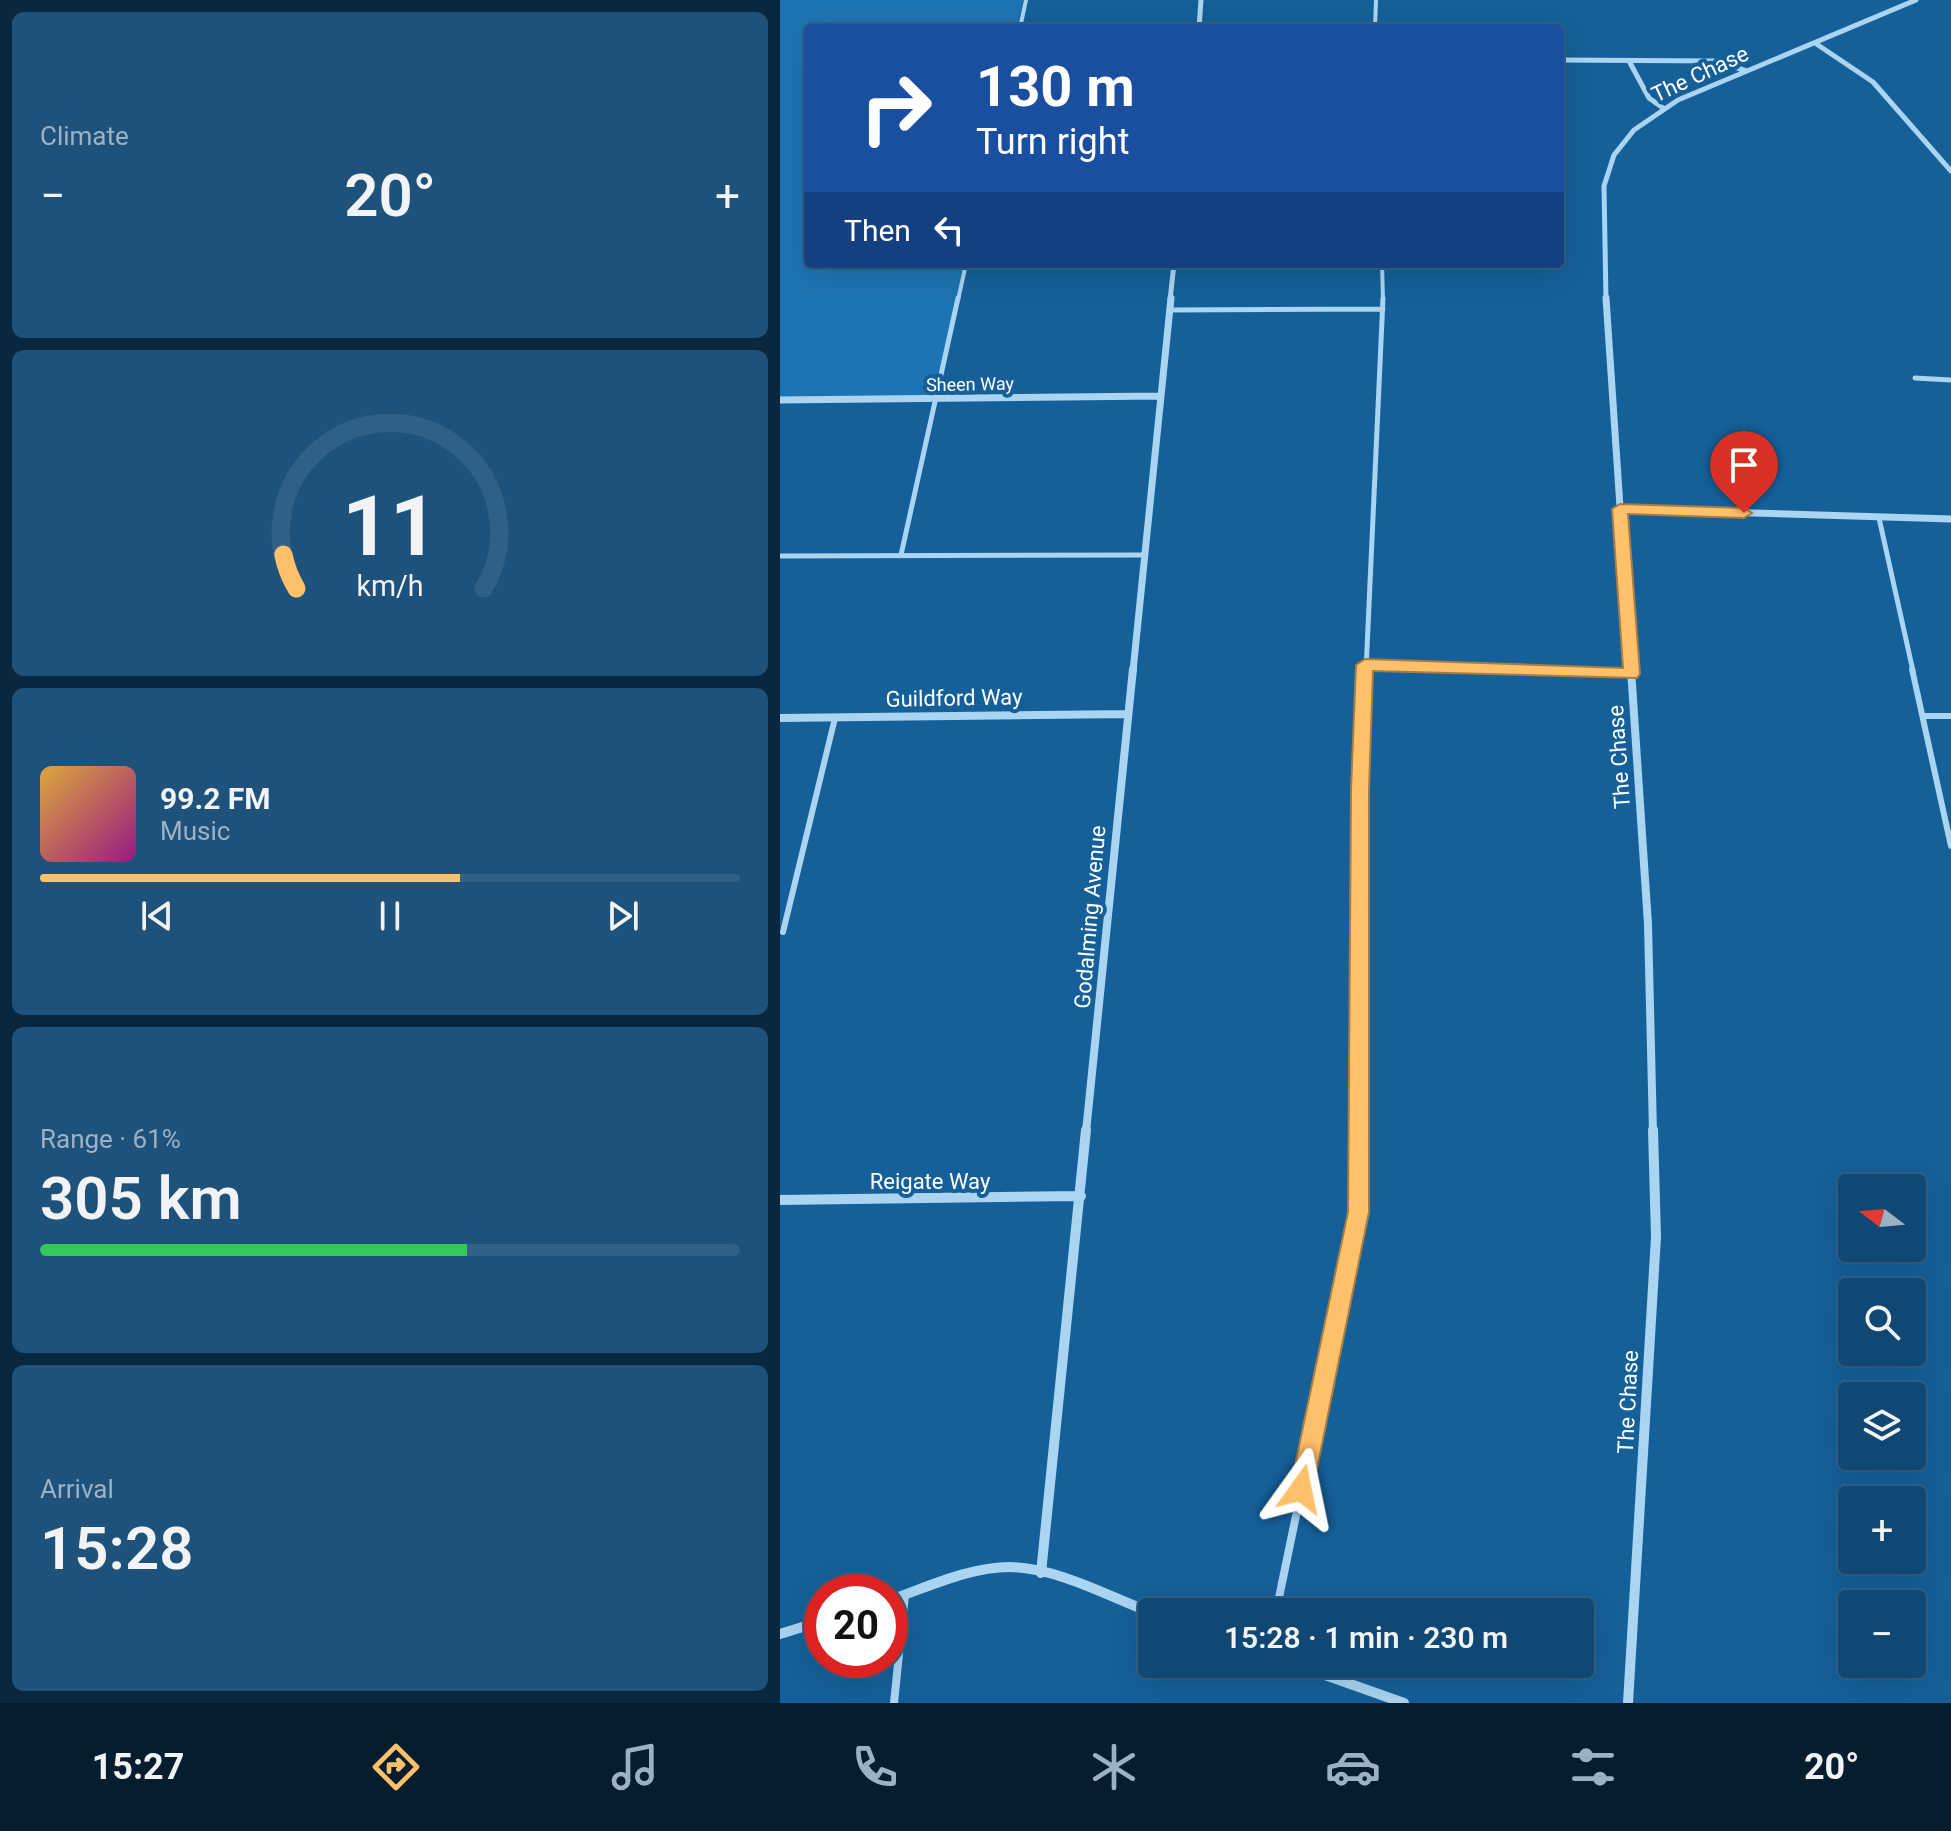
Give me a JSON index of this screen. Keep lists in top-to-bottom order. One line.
{"streets":{"street":["The Chase","Sheen Way","Guildford Way","Godalming Avenue","Reigate Way"]},"crossings":[["Sheen Way","Godalming Avenue"],["Guildford Way","Godalming Avenue"],["Godalming Avenue","Reigate Way"]],"north":"left","page":{"tile":["Climate",["Range · 61%","305 km"],["Arrival","15:28"]],"turn":["130 m","Turn right"],"heat":["−","20°","+"],"then":"Then","song":["99.2 FM","Music"],"map_buttons":["+","−"],"limit":"20","trip":"15:28 · 1 min · 230 m","tabs":["15:27","20°"],"gauge":["11","km/h"]}}
